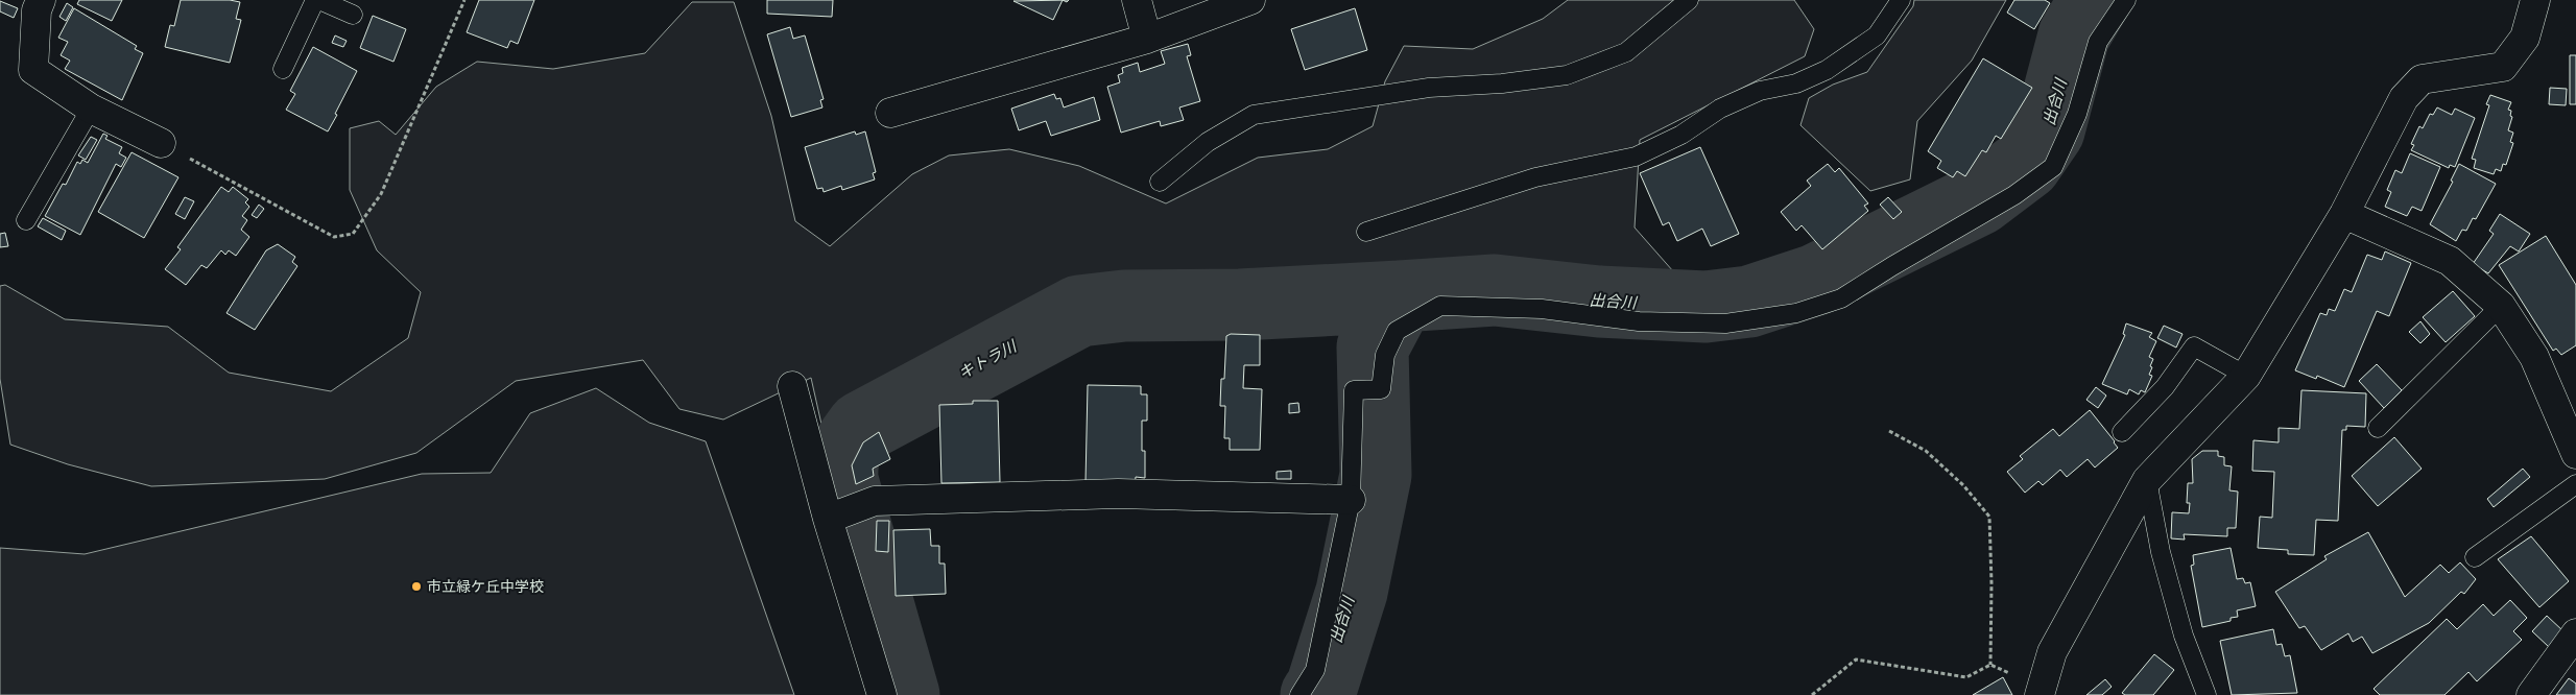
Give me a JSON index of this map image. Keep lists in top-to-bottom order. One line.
{"water":["出合川","キトラ川"],"places":["市立緑ケ丘中学校"]}
